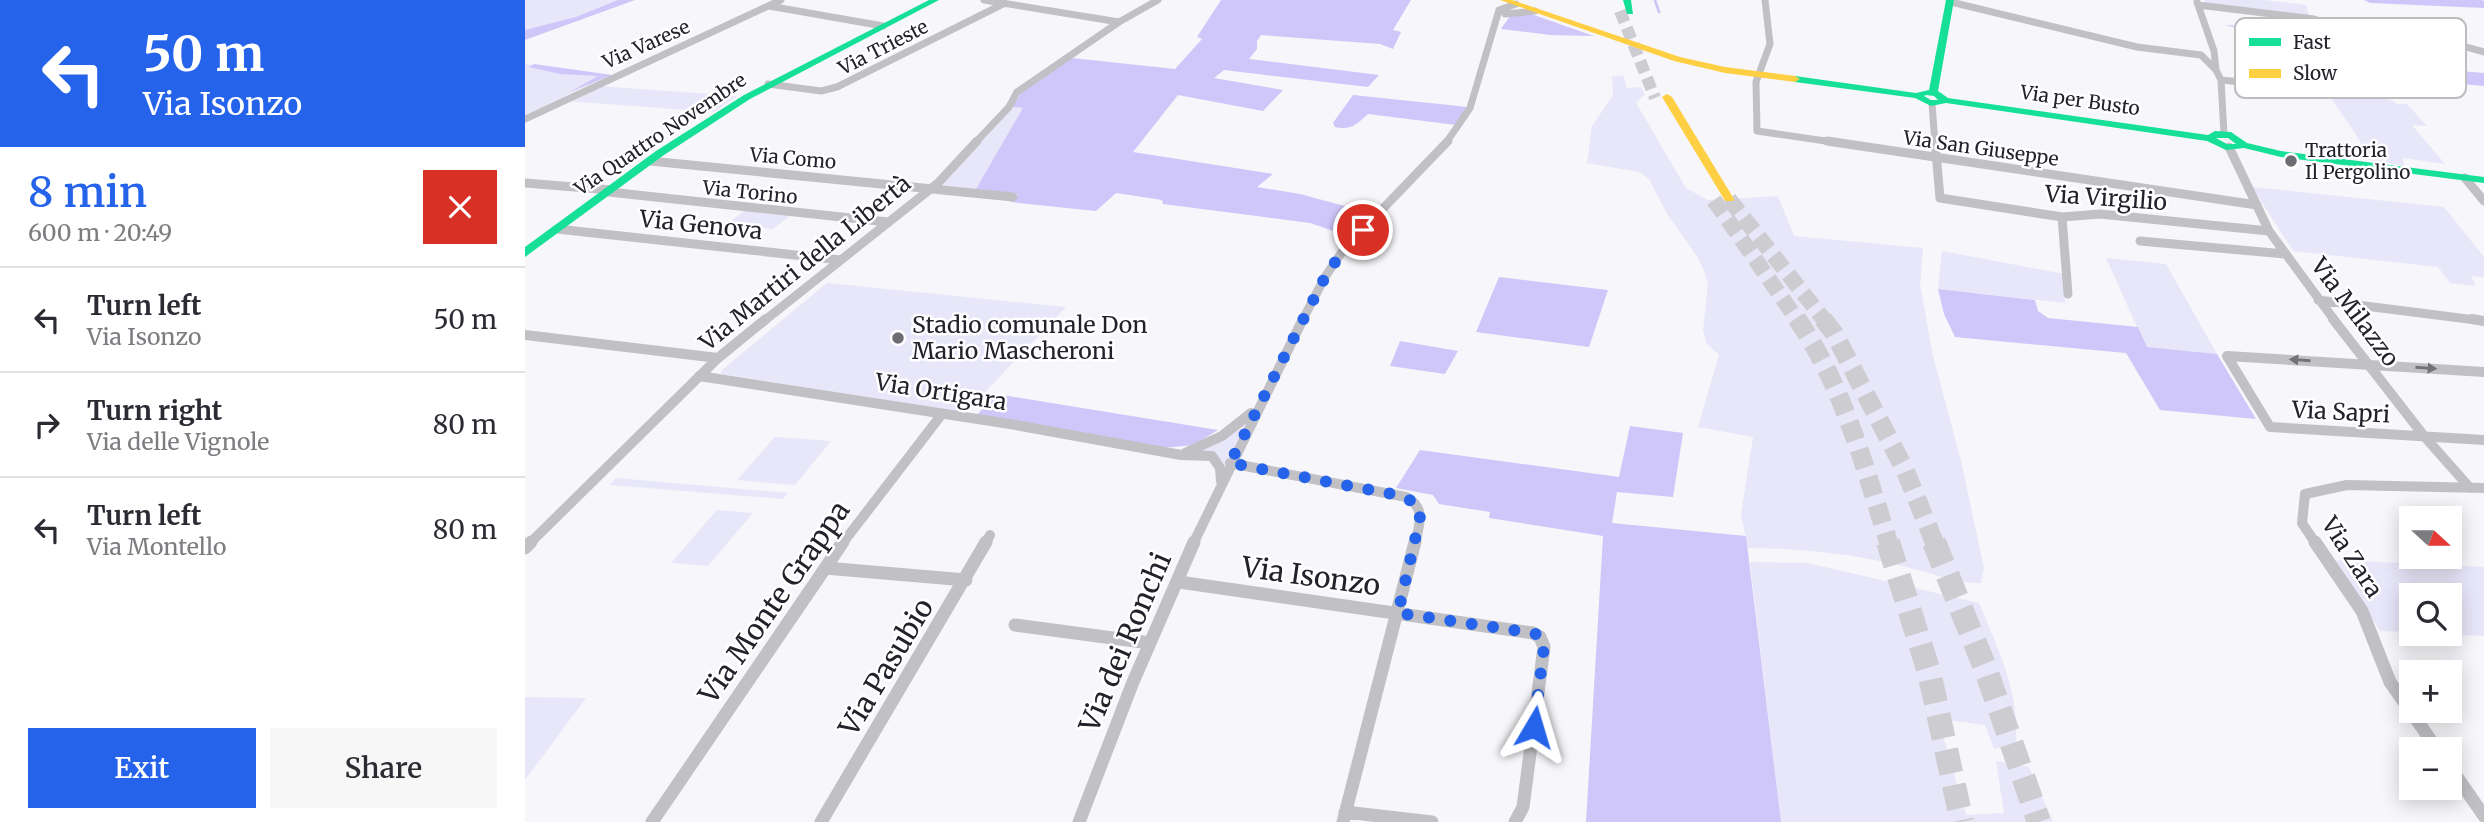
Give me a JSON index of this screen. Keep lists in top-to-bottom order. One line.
{"streets":{"main road":["Via per Busto","Via Quattro Novembre"],"street":["Via Varese","Via Trieste","Via San Giuseppe","Via Como","Via Torino","Via Virgilio","Via Genova","Via Martiri della Libertà","Via Milazzo","Via Ortigara","Via Sapri","Via Zara","Via Isonzo","Via Monte Grappa","Via dei Ronchi","Via Pasubio"]},"crossings":[["Via Trieste","Via Quattro Novembre"],["Via per Busto","Via San Giuseppe"],["Via per Busto","Via Milazzo"],["Via per Busto","Via dei Ronchi"],["Via Quattro Novembre","Via Como"],["Via Quattro Novembre","Via Torino"],["Via Quattro Novembre","Via Genova"],["Via San Giuseppe","Via Virgilio"],["Via San Giuseppe","Via Milazzo"],["Via Como","Via Martiri della Libertà"],["Via Torino","Via Martiri della Libertà"],["Via Virgilio","Via Milazzo"],["Via Genova","Via Martiri della Libertà"],["Via Martiri della Libertà","Via Ortigara"],["Via Milazzo","Via Sapri"],["Via Milazzo","Via Zara"],["Via Ortigara","Via Monte Grappa"],["Via Ortigara","Via dei Ronchi"],["Via Isonzo","Via dei Ronchi"]],"places":["Trattoria Il Pergolino","Stadio comunale Don Mario Mascheroni"],"legend":["Fast","Slow"],"north":"right","page":{"turn":["50 m","Via Isonzo"],"heading":["8 min","600 m · 20:49"],"list":[{"name":"Turn left","note":"Via Isonzo","value":"50 m"},{"name":"Turn right","note":"Via delle Vignole","value":"80 m"},{"name":"Turn left","note":"Via Montello","value":"80 m"}],"map_buttons":["+","−"],"buttons":["Exit","Share"]}}
